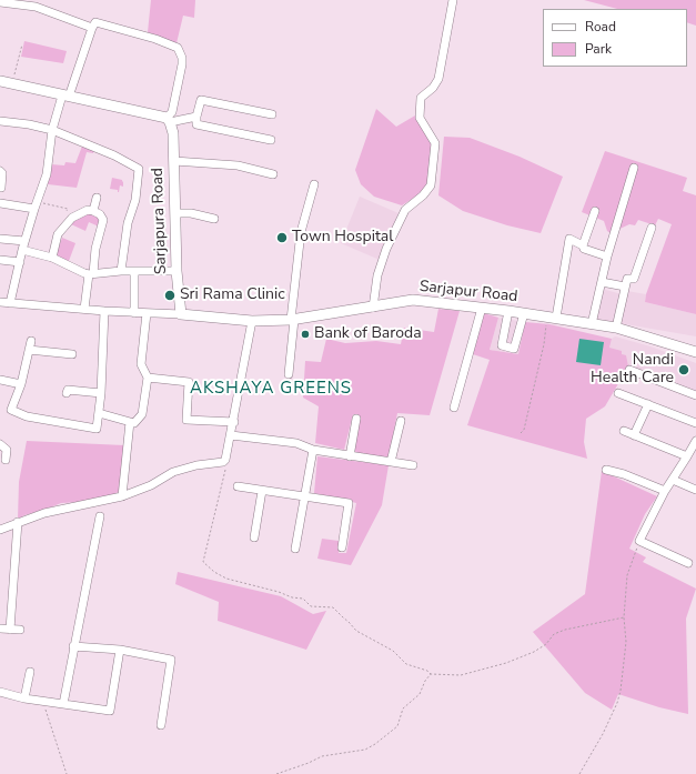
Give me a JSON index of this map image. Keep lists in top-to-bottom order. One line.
{"streets":{"main road":["Sarjapura Road","Sarjapur Road"]},"crossings":[["Sarjapura Road","Sarjapur Road"]],"districts":["AKSHAYA GREENS"],"places":["Town Hospital","Sri Rama Clinic","Bank of Baroda","Nandi Health Care"],"legend":["Road","Park"]}
